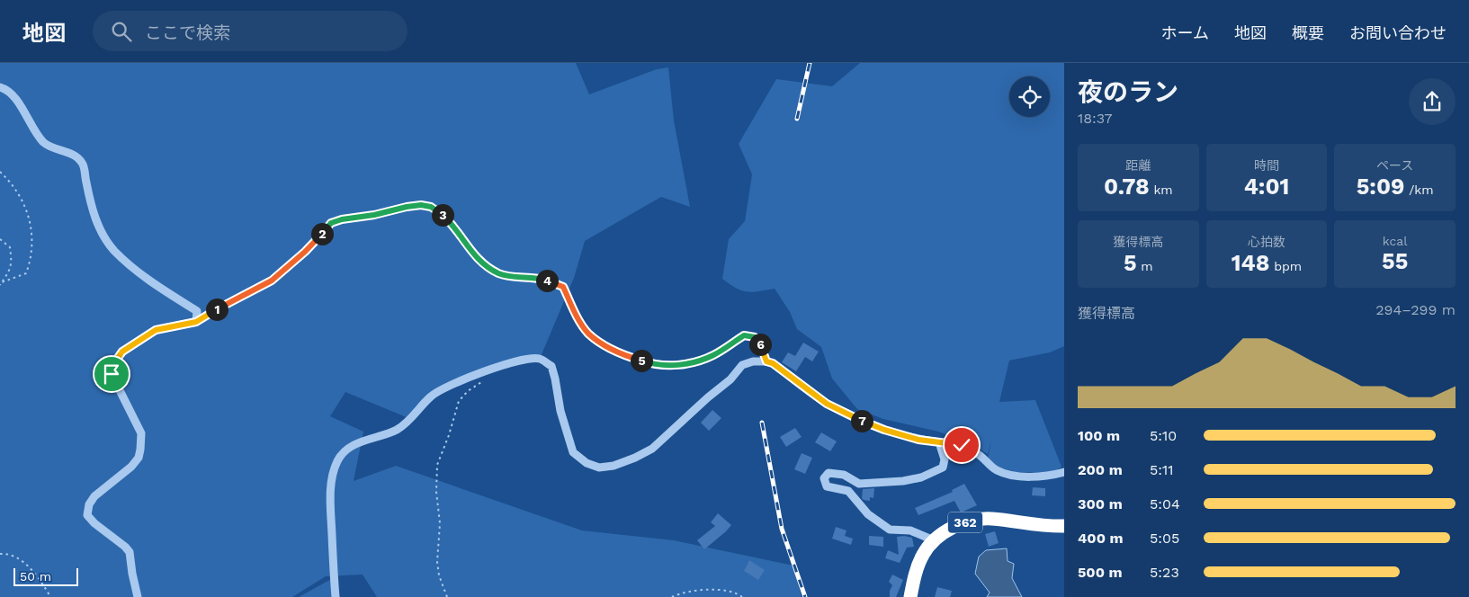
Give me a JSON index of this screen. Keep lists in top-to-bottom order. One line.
{"streets":{"highway":["362"]},"scale_bar":"50 m","page":{"header":"地図","search":"ここで検索","nav":["ホーム","地図","概要","お問い合わせ"],"heading":["夜のラン","18:37"],"stats":[["距離","0.78 km"],["時間","4:01"],["ペース","5:09 /km"],["獲得標高","5 m"],["心拍数","148 bpm"],["kcal","55"]],"pins":["3","2","4","1","6","5","7"],"chart":["獲得標高","294–299 m"],"list":[{"name":"100 m","note":"5:10"},{"name":"200 m","note":"5:11"},{"name":"300 m","note":"5:04"},{"name":"400 m","note":"5:05"},{"name":"500 m","note":"5:23"}],"scale":"50 m"}}
